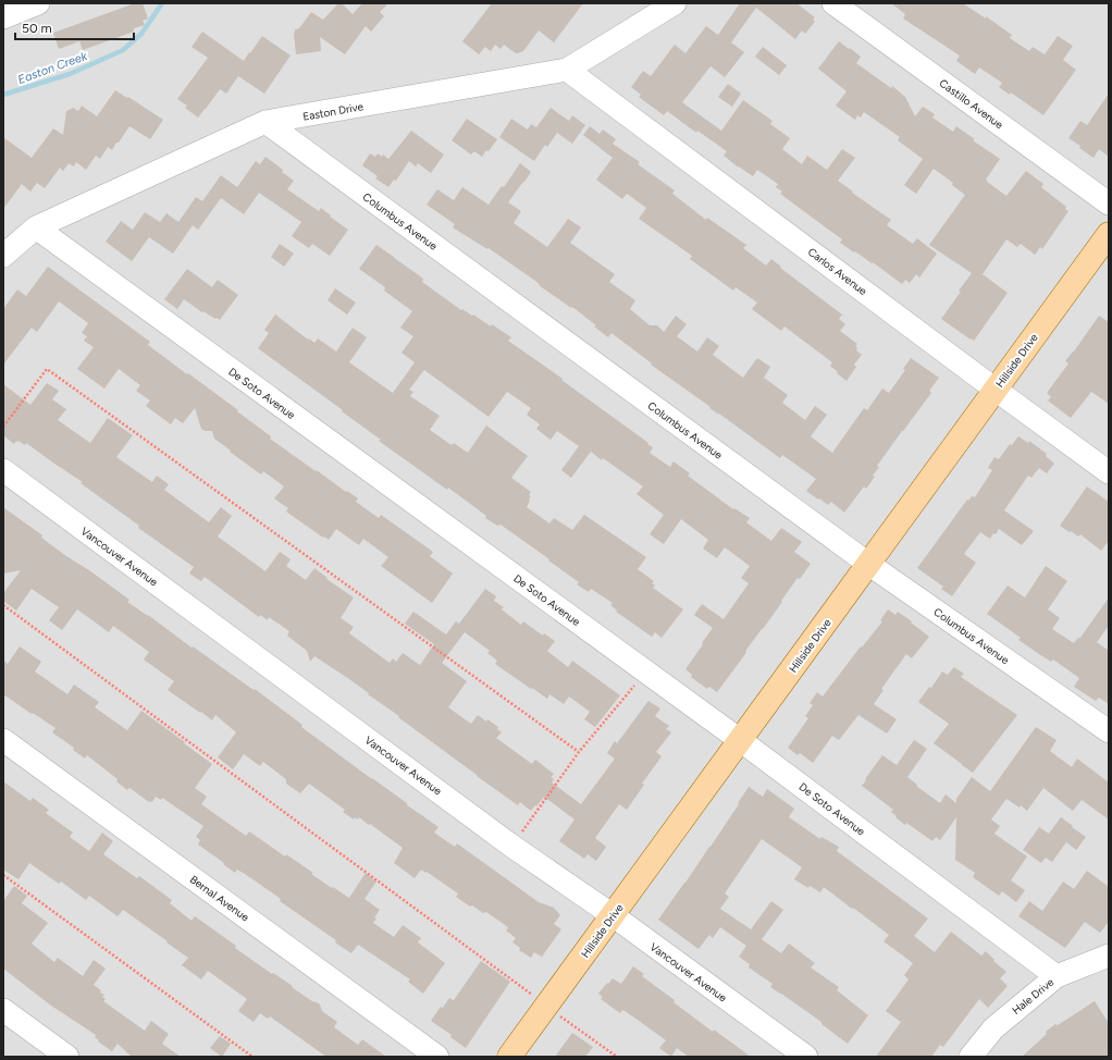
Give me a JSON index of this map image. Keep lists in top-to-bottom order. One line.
{"streets":{"main road":["Hillside Drive"],"street":["Castillo Avenue","Easton Drive","Columbus Avenue","Carlos Avenue","De Soto Avenue","Vancouver Avenue","Bernal Avenue","Hale Drive"]},"crossings":[["Easton Drive","Columbus Avenue"],["Easton Drive","Carlos Avenue"],["Easton Drive","De Soto Avenue"],["Columbus Avenue","Hillside Drive"],["Carlos Avenue","Hillside Drive"],["Hillside Drive","De Soto Avenue"],["Hillside Drive","Vancouver Avenue"],["De Soto Avenue","Hale Drive"]],"water":["Easton Creek"],"scale_bar":"50 m"}
